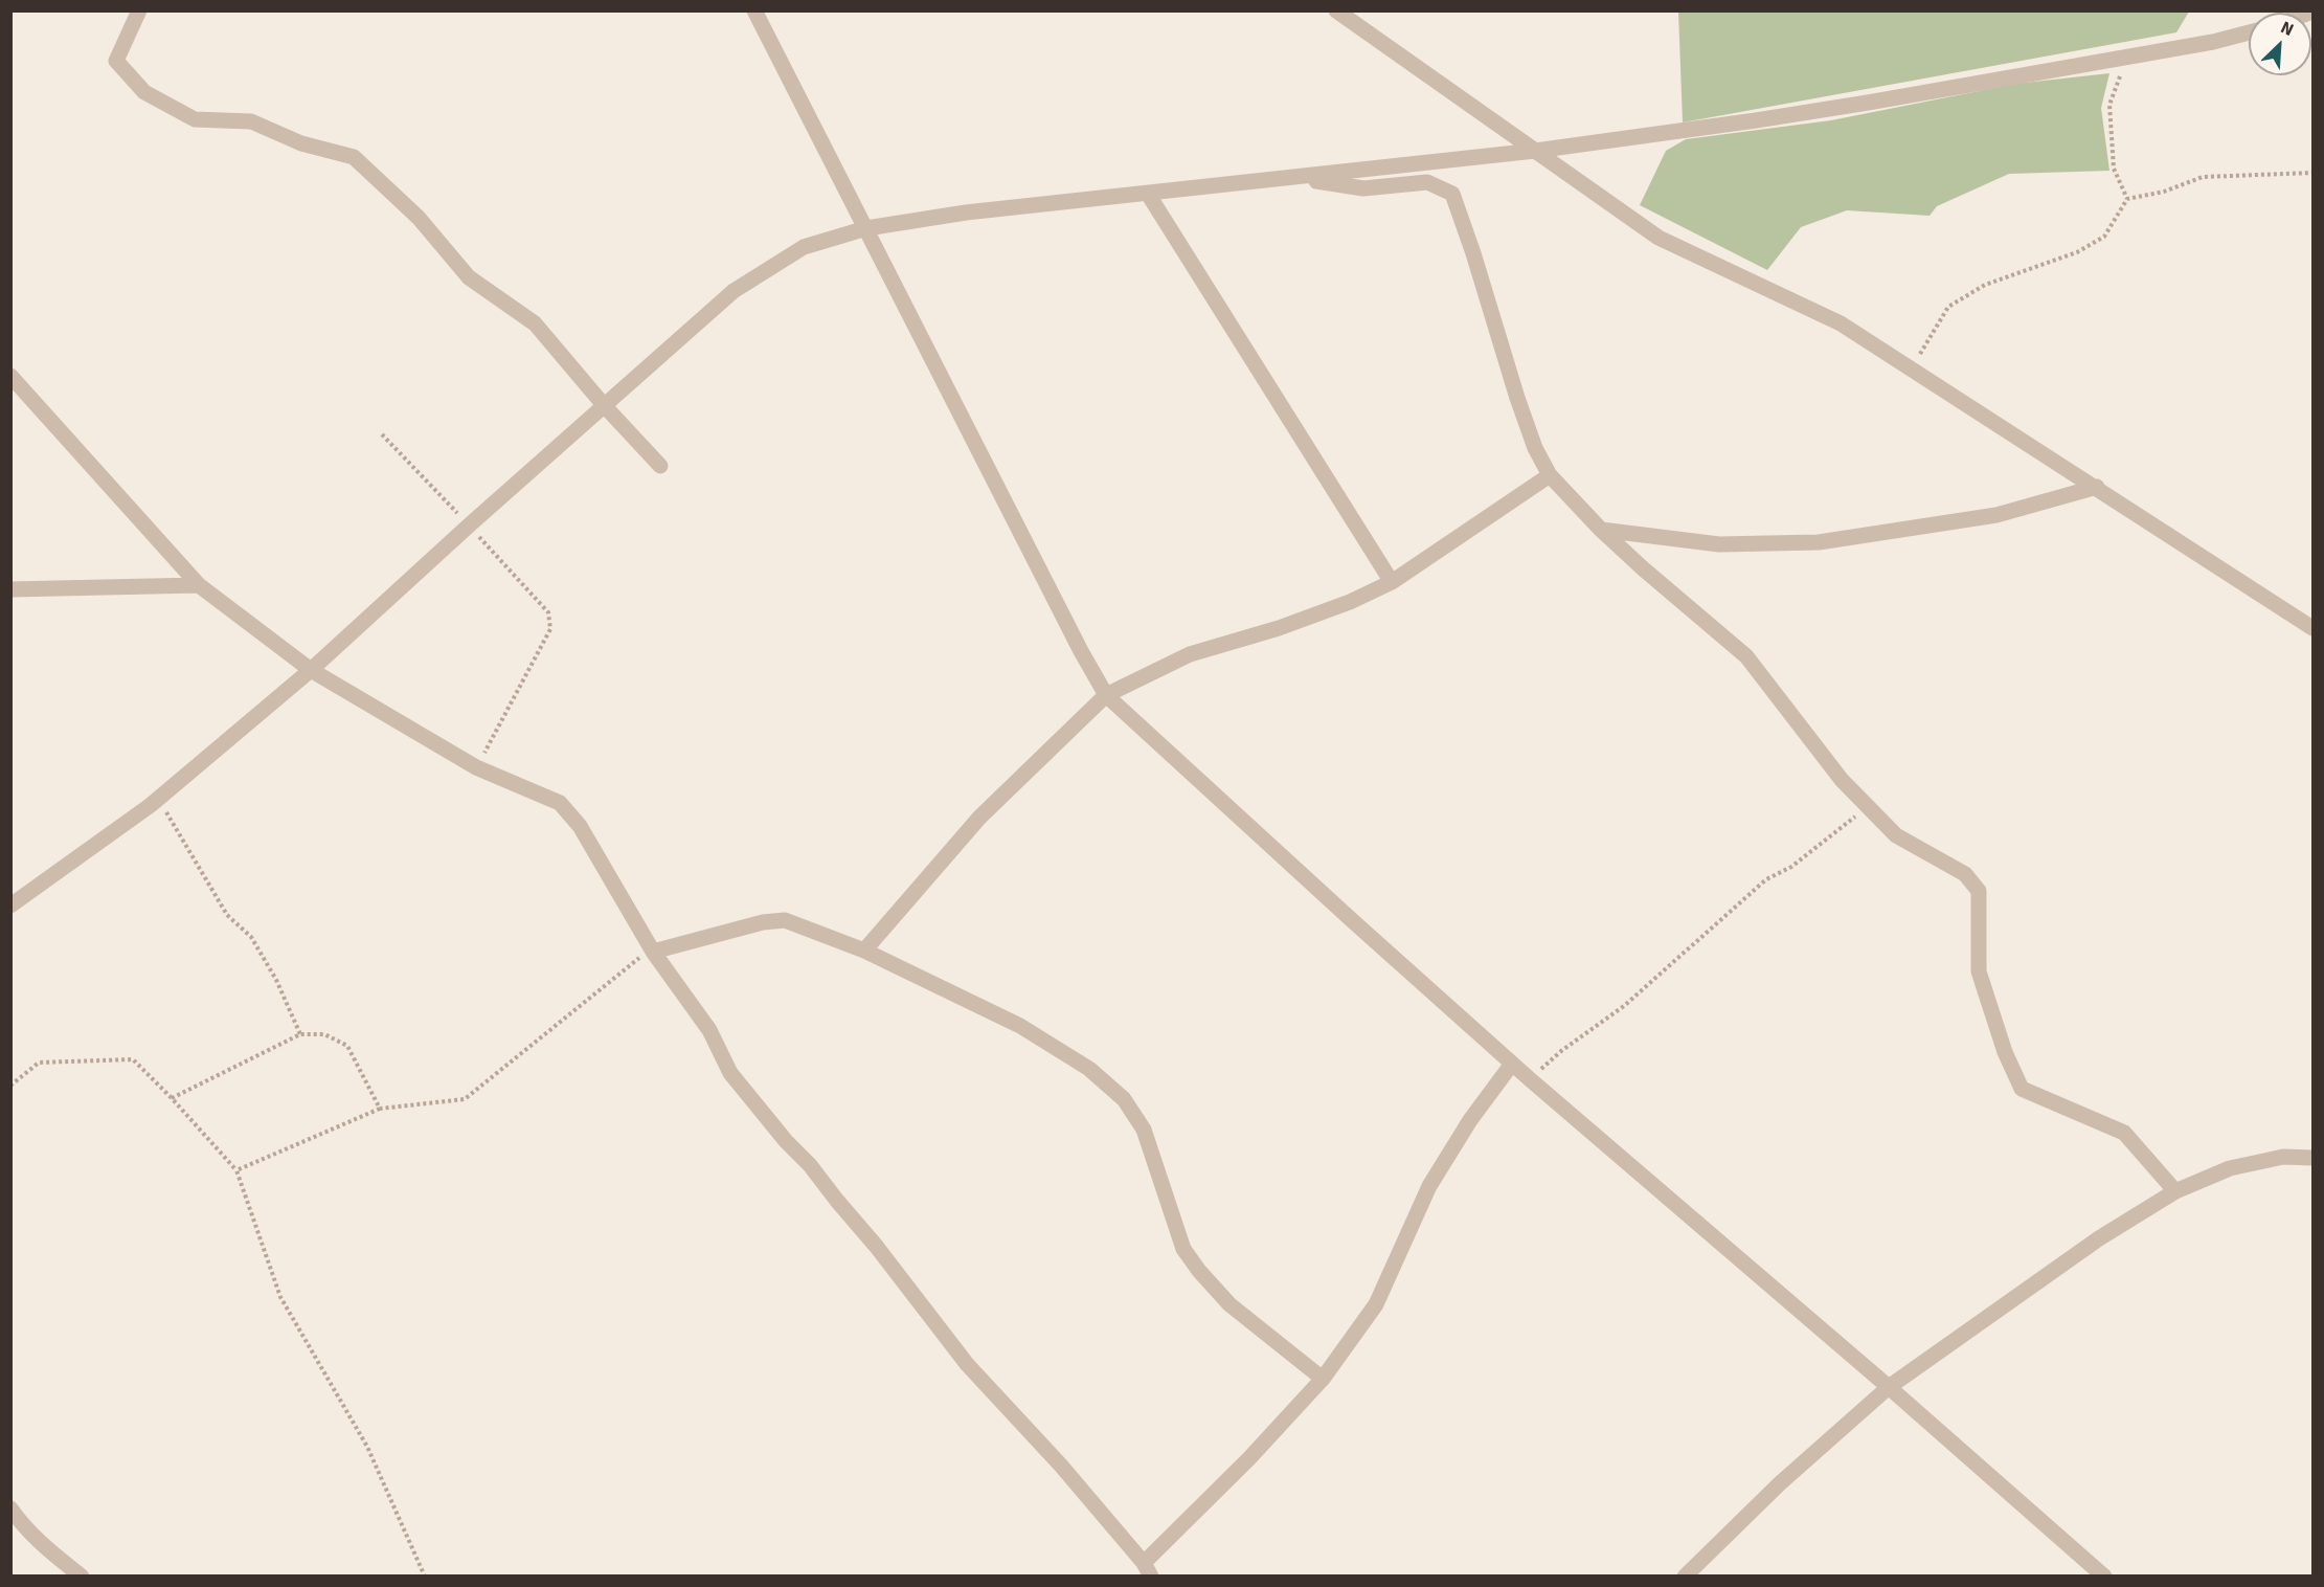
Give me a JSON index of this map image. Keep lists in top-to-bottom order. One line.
{"north":"top right"}
